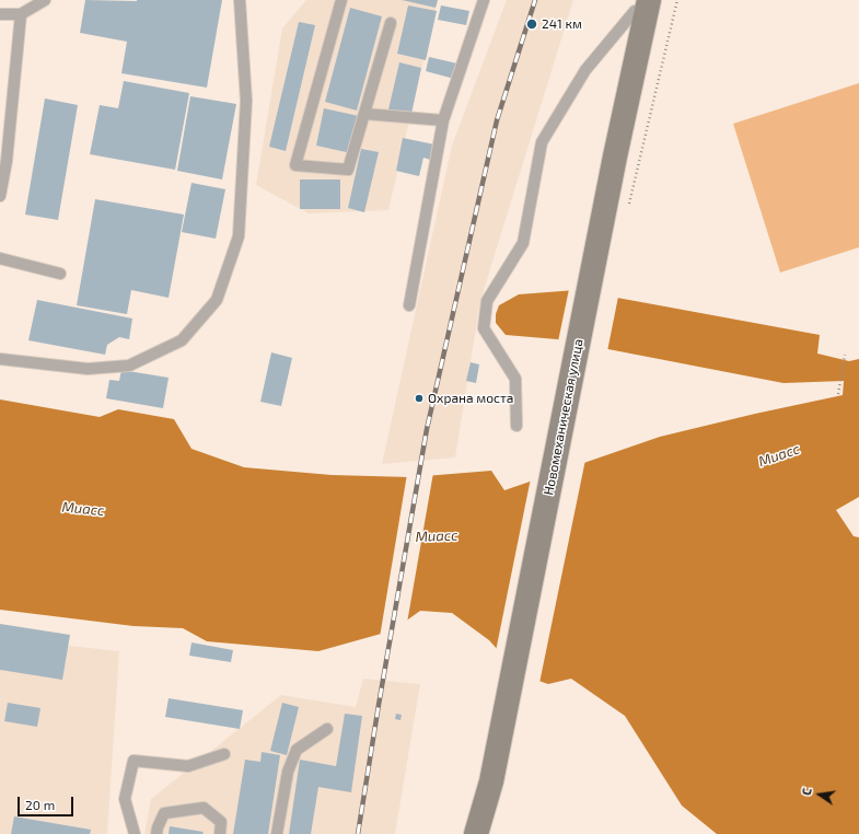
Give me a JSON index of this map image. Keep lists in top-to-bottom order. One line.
{"streets":{"main road":["Новомеханическая улица"]},"water":["Миасс"],"places":["241 км","Охрана моста"],"scale_bar":"20 m","north":"left"}
